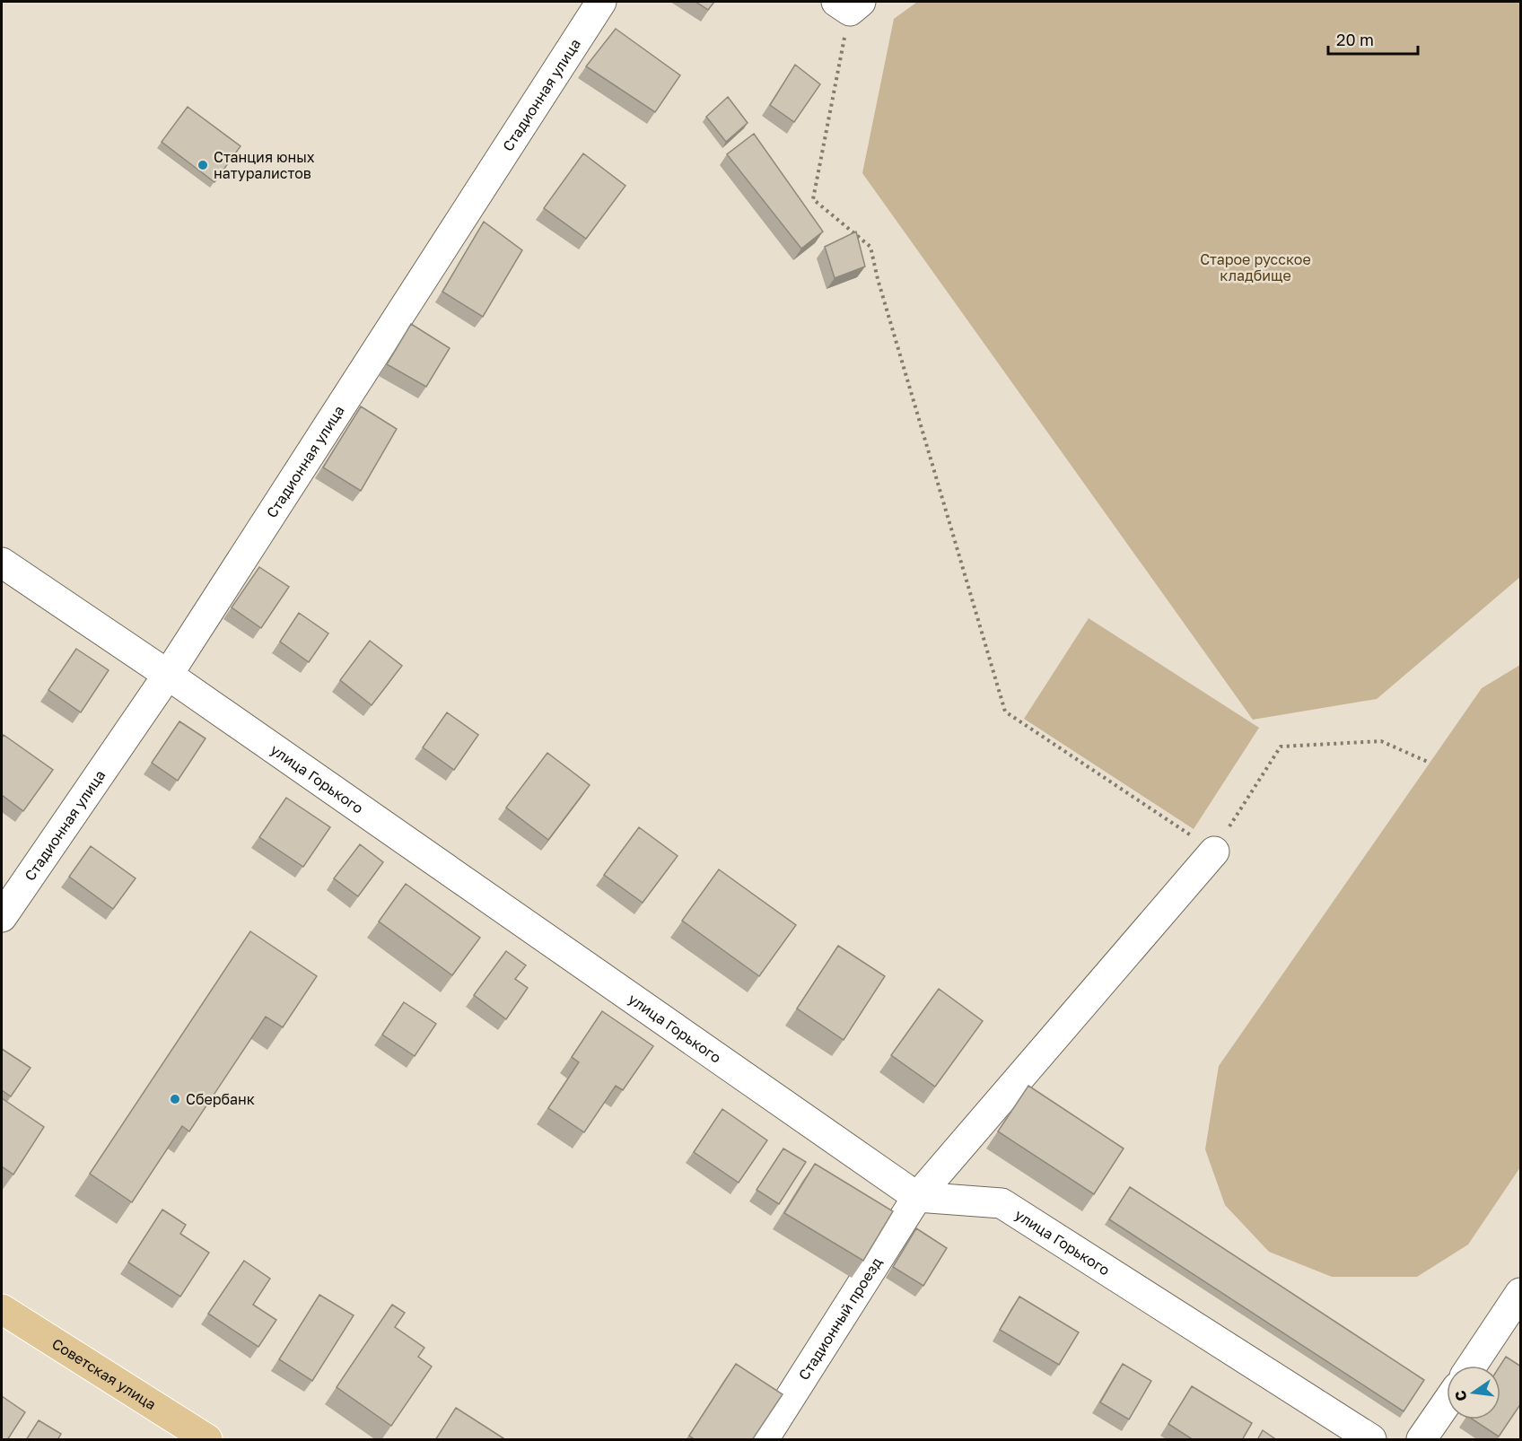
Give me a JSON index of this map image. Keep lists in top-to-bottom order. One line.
{"streets":{"main road":["Советская улица"],"street":["Стадионная улица","улица Горького","Стадионный проезд"]},"crossings":[["Стадионная улица","улица Горького"],["улица Горького","Стадионный проезд"]],"parks":["Старое русское кладбище"],"places":["Станция юных натуралистов","Сбербанк"],"scale_bar":"20 m","north":"left"}
